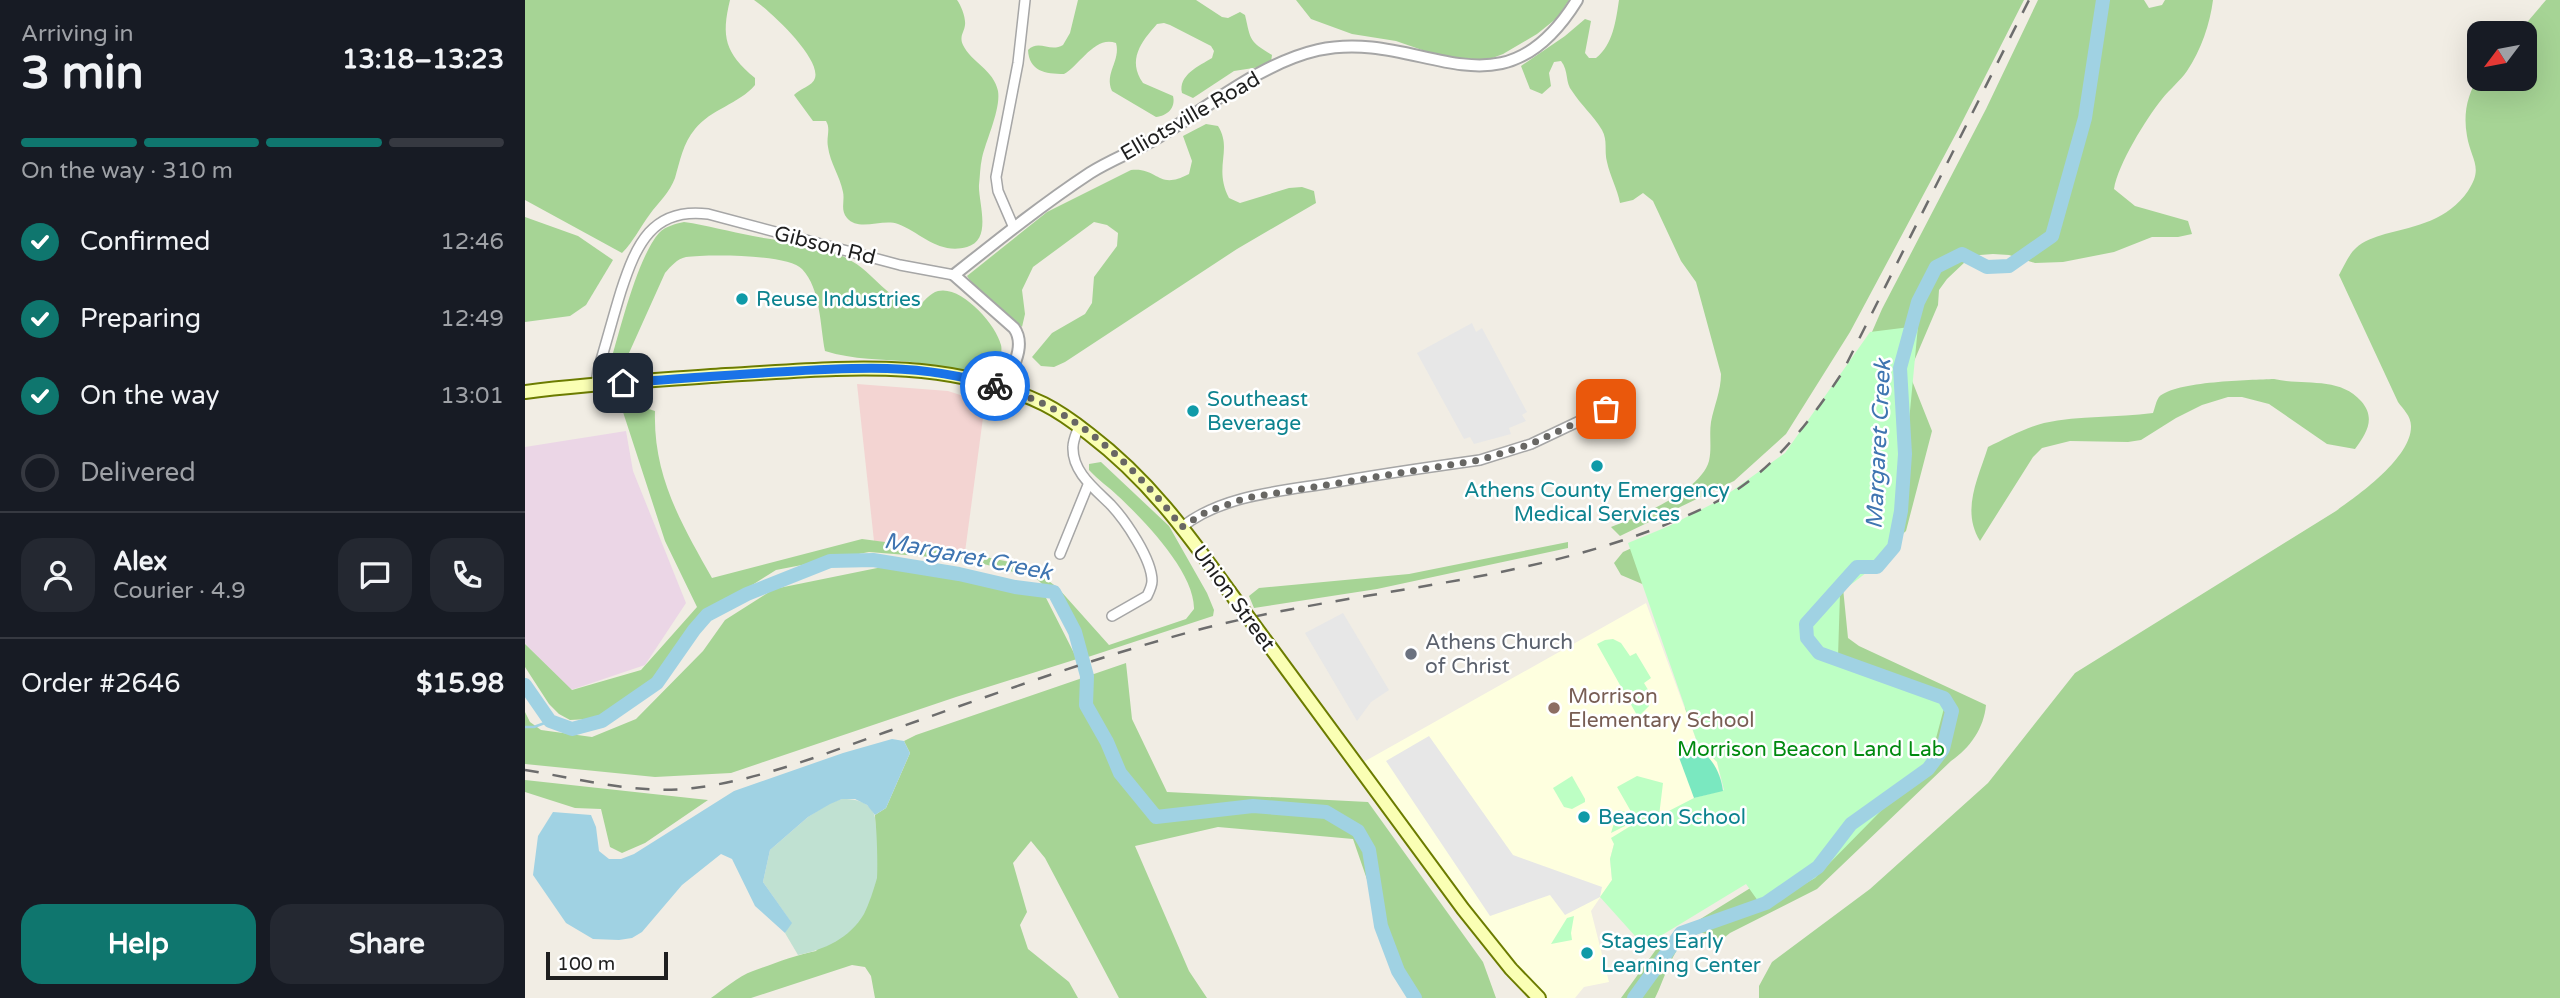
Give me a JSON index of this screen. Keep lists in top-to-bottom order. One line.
{"streets":{"main road":["Union Street"],"street":["Elliotsville Road","Gibson Rd"]},"crossings":[["Elliotsville Road","Gibson Rd"],["Gibson Rd","Union Street"]],"water":["Margaret Creek"],"parks":["Morrison Beacon Land Lab"],"places":["Reuse Industries","Southeast Beverage","Athens County Emergency Medical Services","Athens Church of Christ","Morrison Elementary School","Beacon School","Stages Early Learning Center"],"scale_bar":"100 m","north":"bottom left","page":{"heading":["3 min","Arriving in","13:18–13:23"],"panel":["Alex","Courier · 4.9","Order #2646","$15.98"],"bar":"On the way · 310 m","list":[["Confirmed","12:46"],["Preparing","12:49"],["On the way","13:01"],"Delivered"],"buttons":["Help","Share"],"scale":"100 m"}}
